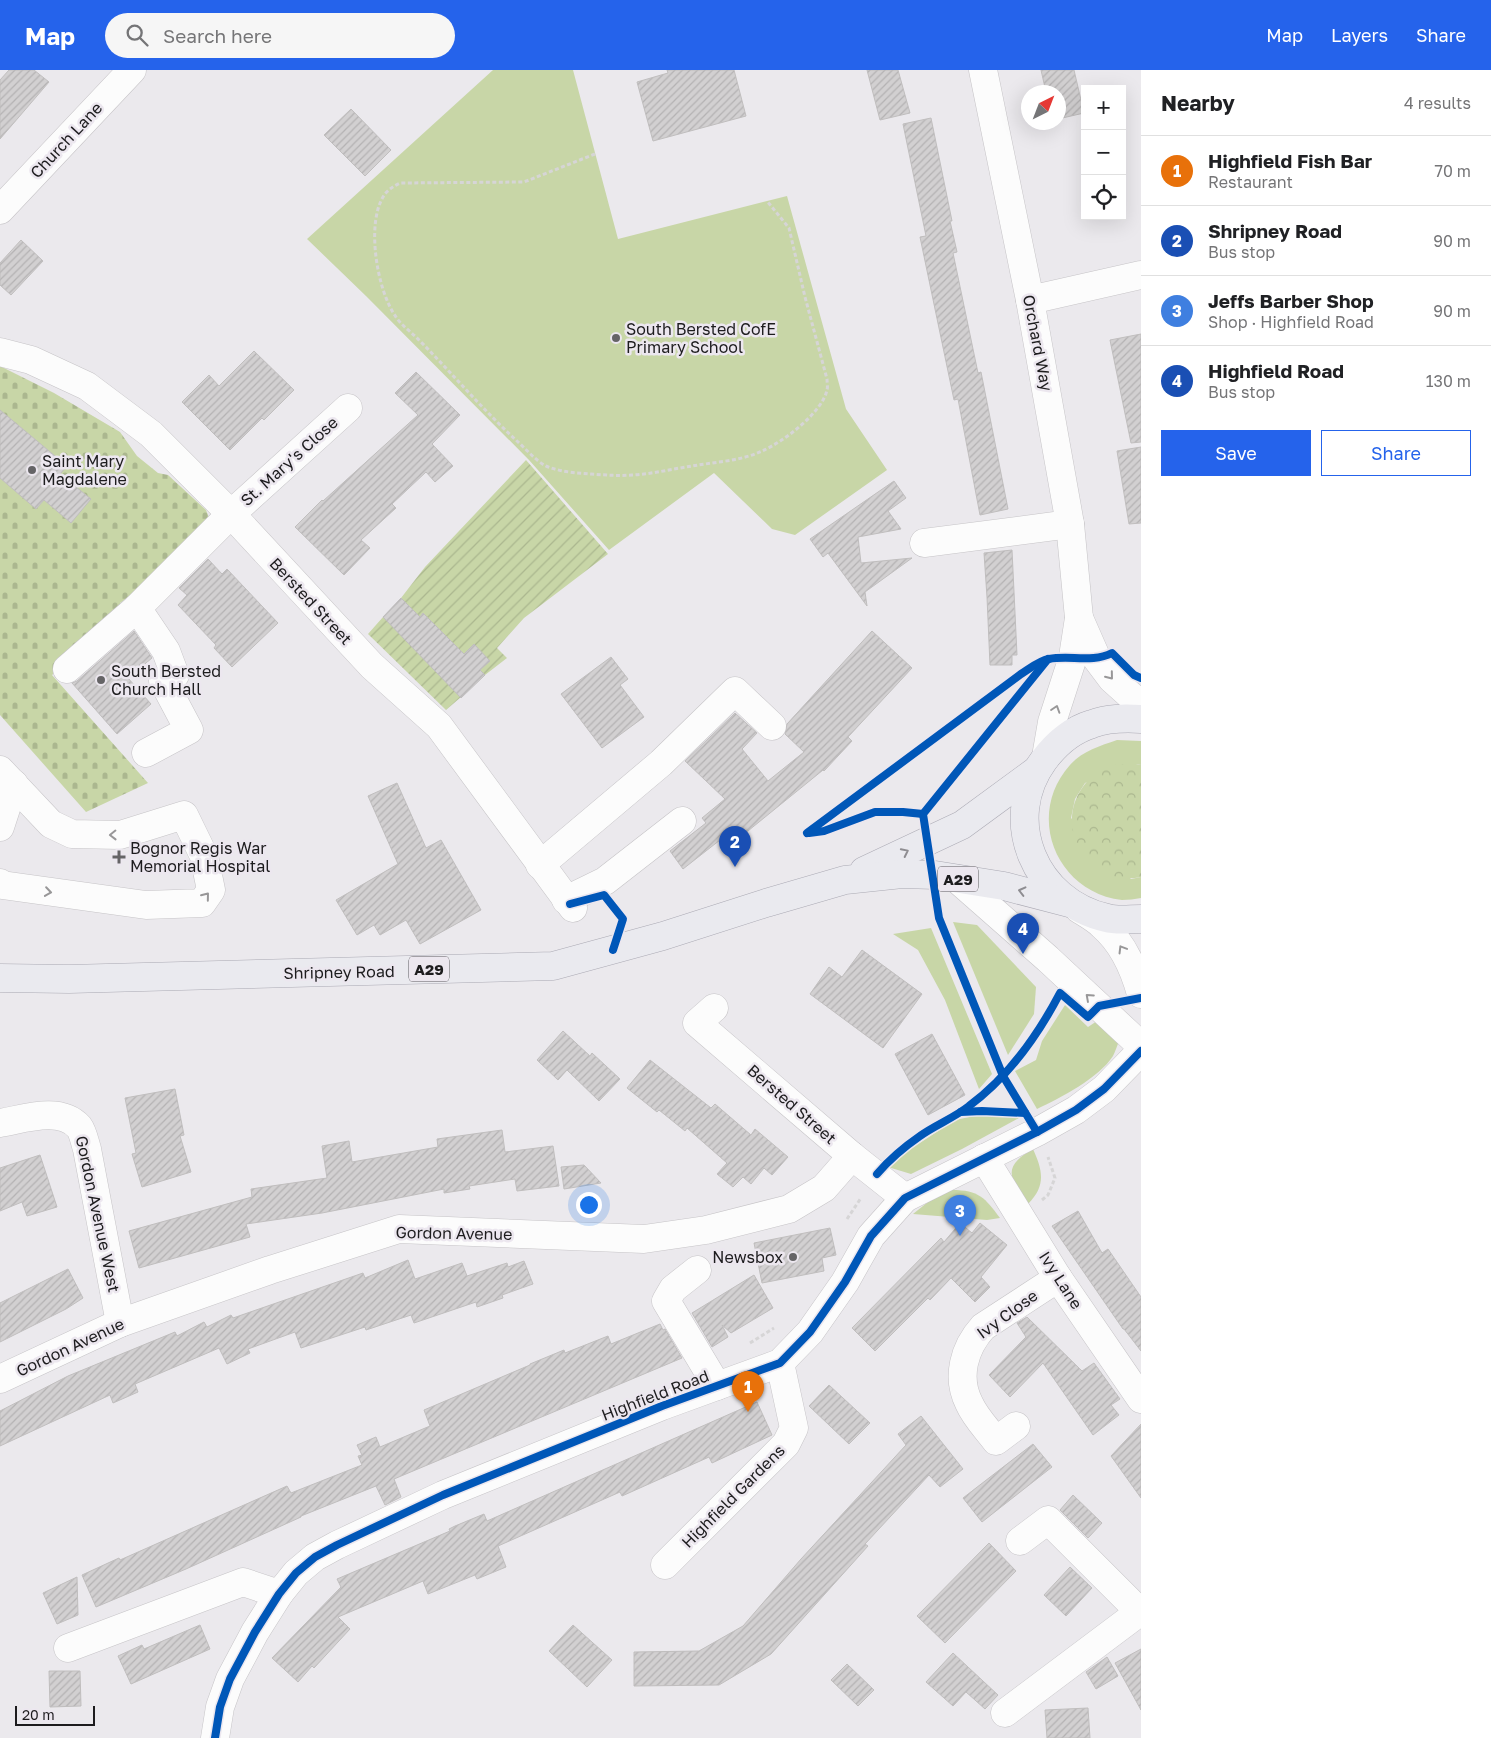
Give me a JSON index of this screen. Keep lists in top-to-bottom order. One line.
{"streets":{"main road":["A29","Shripney Road"],"street":["Church Lane","Orchard Way","St. Mary's Close","Bersted Street","Gordon Avenue West","Gordon Avenue","Ivy Lane","Ivy Close","Highfield Road","Highfield Gardens"]},"crossings":[["St. Mary's Close","Bersted Street"],["Bersted Street","Gordon Avenue"],["Bersted Street","Highfield Road"],["Gordon Avenue West","Gordon Avenue"],["Ivy Lane","Ivy Close"],["Ivy Lane","Highfield Road"],["Highfield Road","Highfield Gardens"]],"places":{"other":["South Bersted CofE Primary School","Saint Mary Magdalene","South Bersted Church Hall","Newsbox"],"health":["Bognor Regis War Memorial Hospital"]},"scale_bar":"20 m","north":"top right","page":{"header":"Map","search":"Search here","nav":["Map","Layers","Share"],"heading":["Nearby","4 results"],"map_buttons":["+","−"],"list":[{"mark":"1","name":"Highfield Fish Bar","note":"Restaurant","value":"70 m"},{"mark":"2","name":"Shripney Road","note":"Bus stop","value":"90 m"},{"mark":"3","name":"Jeffs Barber Shop","note":"Shop · Highfield Road","value":"90 m"},{"mark":"4","name":"Highfield Road","note":"Bus stop","value":"130 m"}],"buttons":["Save","Share"],"pins":["2","4","3","1"],"scale":"20 m"}}
